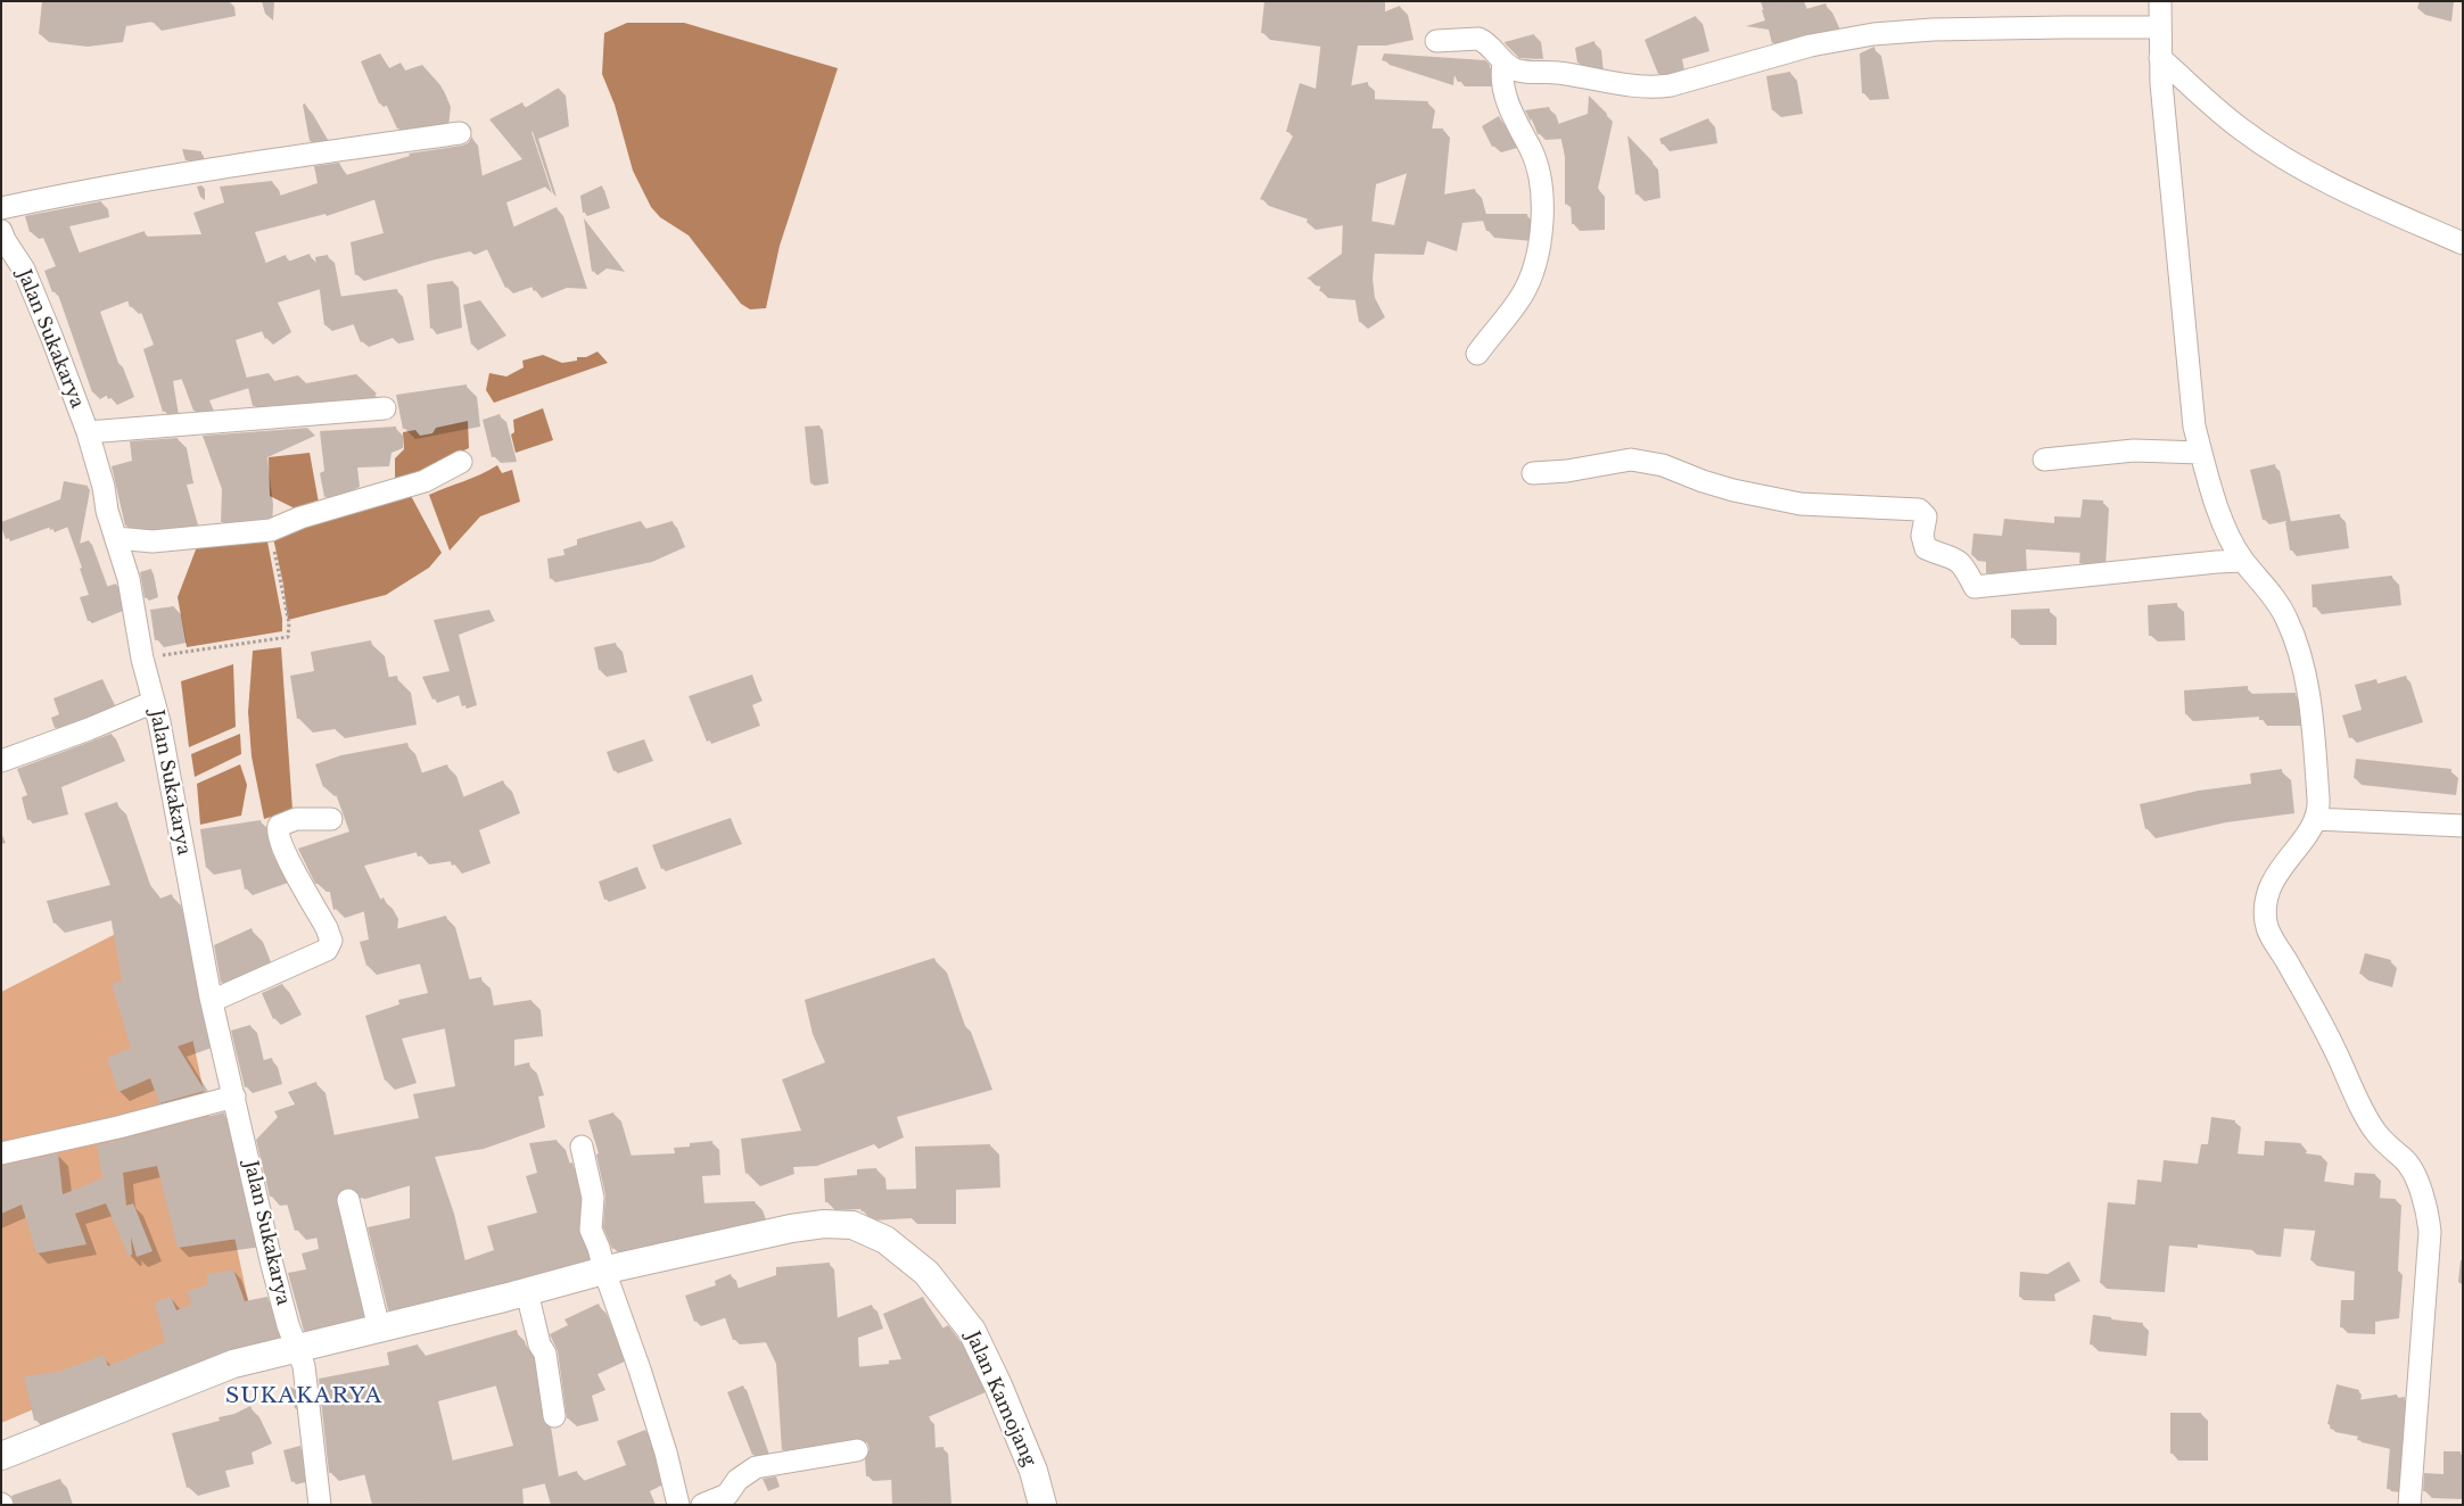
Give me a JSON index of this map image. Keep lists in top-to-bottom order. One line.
{"streets":{"main road":["Jalan Kamojang"],"street":["Jalan Sukakarya"]},"crossings":[["Jalan Sukakarya","Jalan Kamojang"]],"districts":["SUKAKARYA"]}
